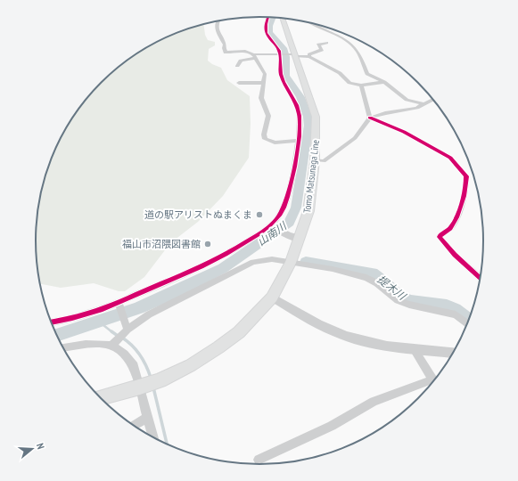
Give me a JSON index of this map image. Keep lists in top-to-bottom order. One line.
{"streets":{"main road":["Tomo Matsunaga Line"]},"water":["山南川","提木川"],"places":["道の駅アリストぬまくま","福山市沼隈図書館"],"north":"right"}
